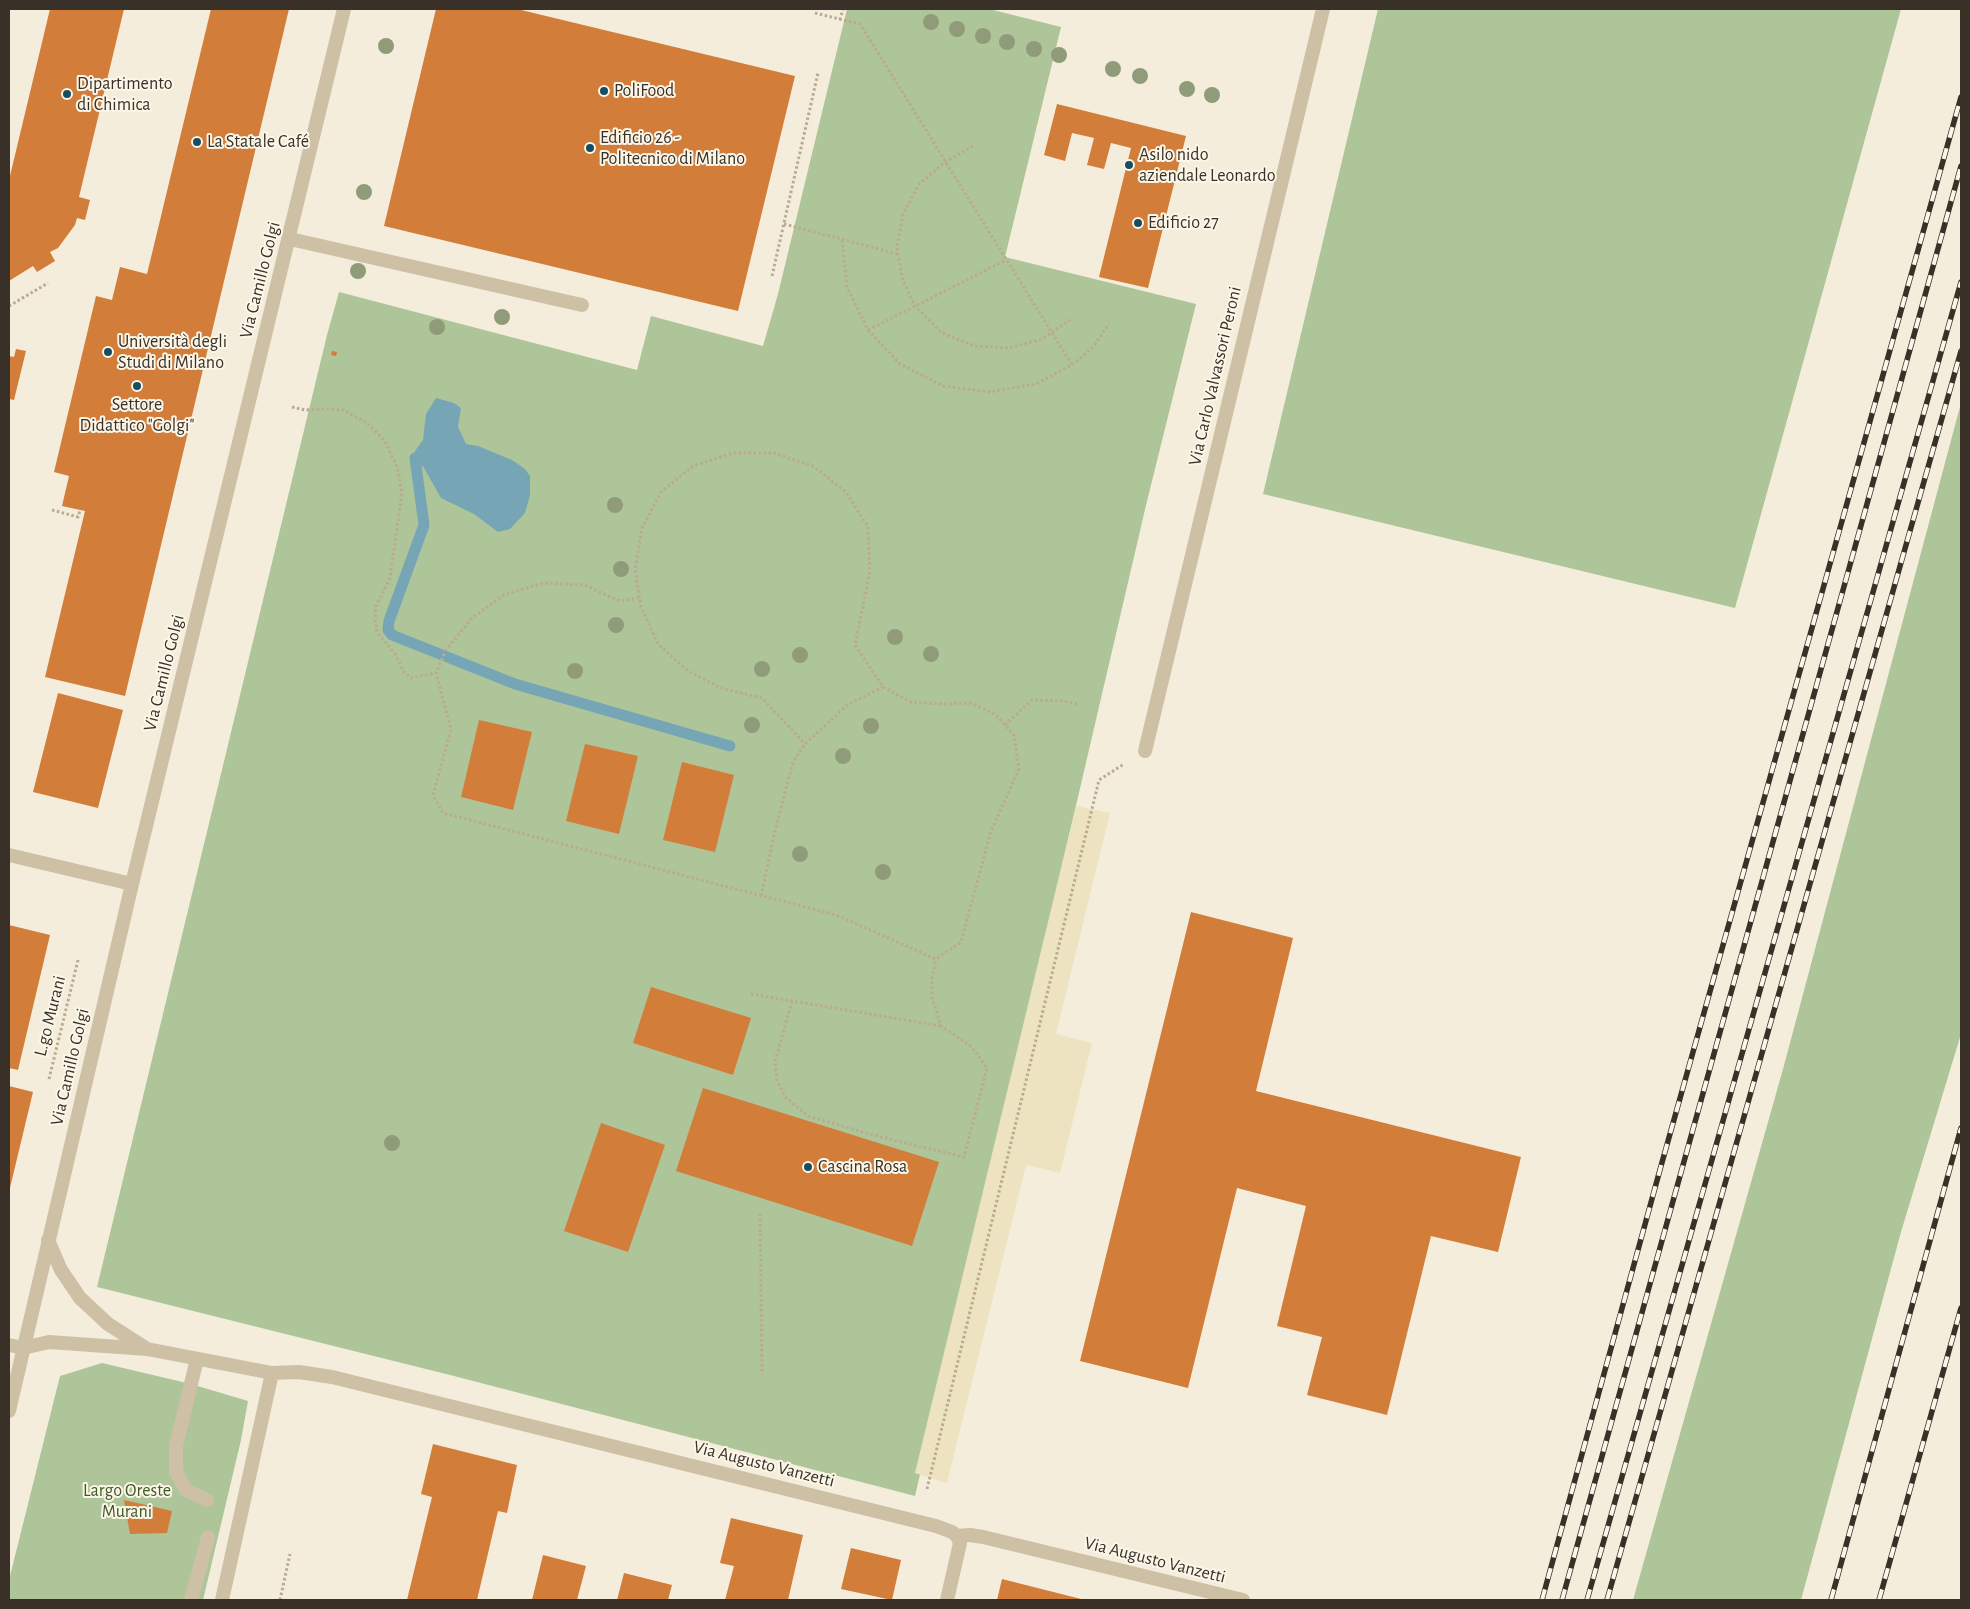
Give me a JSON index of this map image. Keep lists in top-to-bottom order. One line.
{"streets":{"street":["Via Camillo Golgi","Via Carlo Valvassori Peroni","Via Augusto Vanzetti"],"path":["L.go Murani"]},"parks":["Largo Oreste Murani"],"places":["PoliFood","Dipartimento di Chimica","La Statale Café","Edificio 26 - Politecnico di Milano","Asilo nido aziendale Leonardo","Edificio 27","Università degli Studi di Milano","Settore Didattico \"Golgi\"","Cascina Rosa"]}
